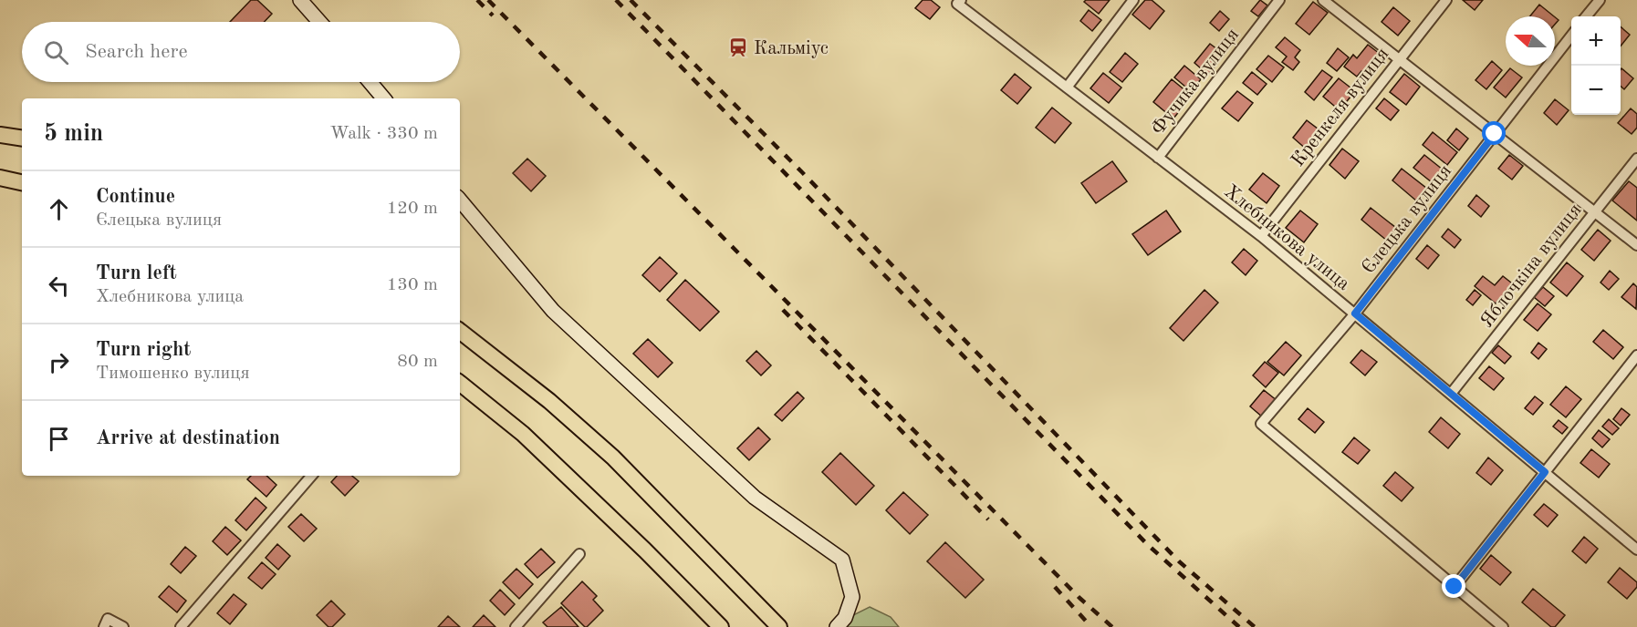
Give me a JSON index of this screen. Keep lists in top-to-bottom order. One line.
{"streets":{"street":["Фучика вулиця","Кренкеля вулиця","Єлецька вулиця","Хлебникова улица","Яблочкіна вулиця"]},"crossings":[["Фучика вулиця","Хлебникова улица"],["Кренкеля вулиця","Хлебникова улица"],["Єлецька вулиця","Хлебникова улица"],["Хлебникова улица","Яблочкіна вулиця"]],"places":{"station":["Кальміус"]},"north":"left","page":{"map_buttons":["+","−"],"search":"Search here","heading":["5 min","Walk · 330 m"],"list":[["Continue","Єлецька вулиця","120 m"],["Turn left","Хлебникова улица","130 m"],["Turn right","Тимошенко вулиця","80 m"],"Arrive at destination"]}}
